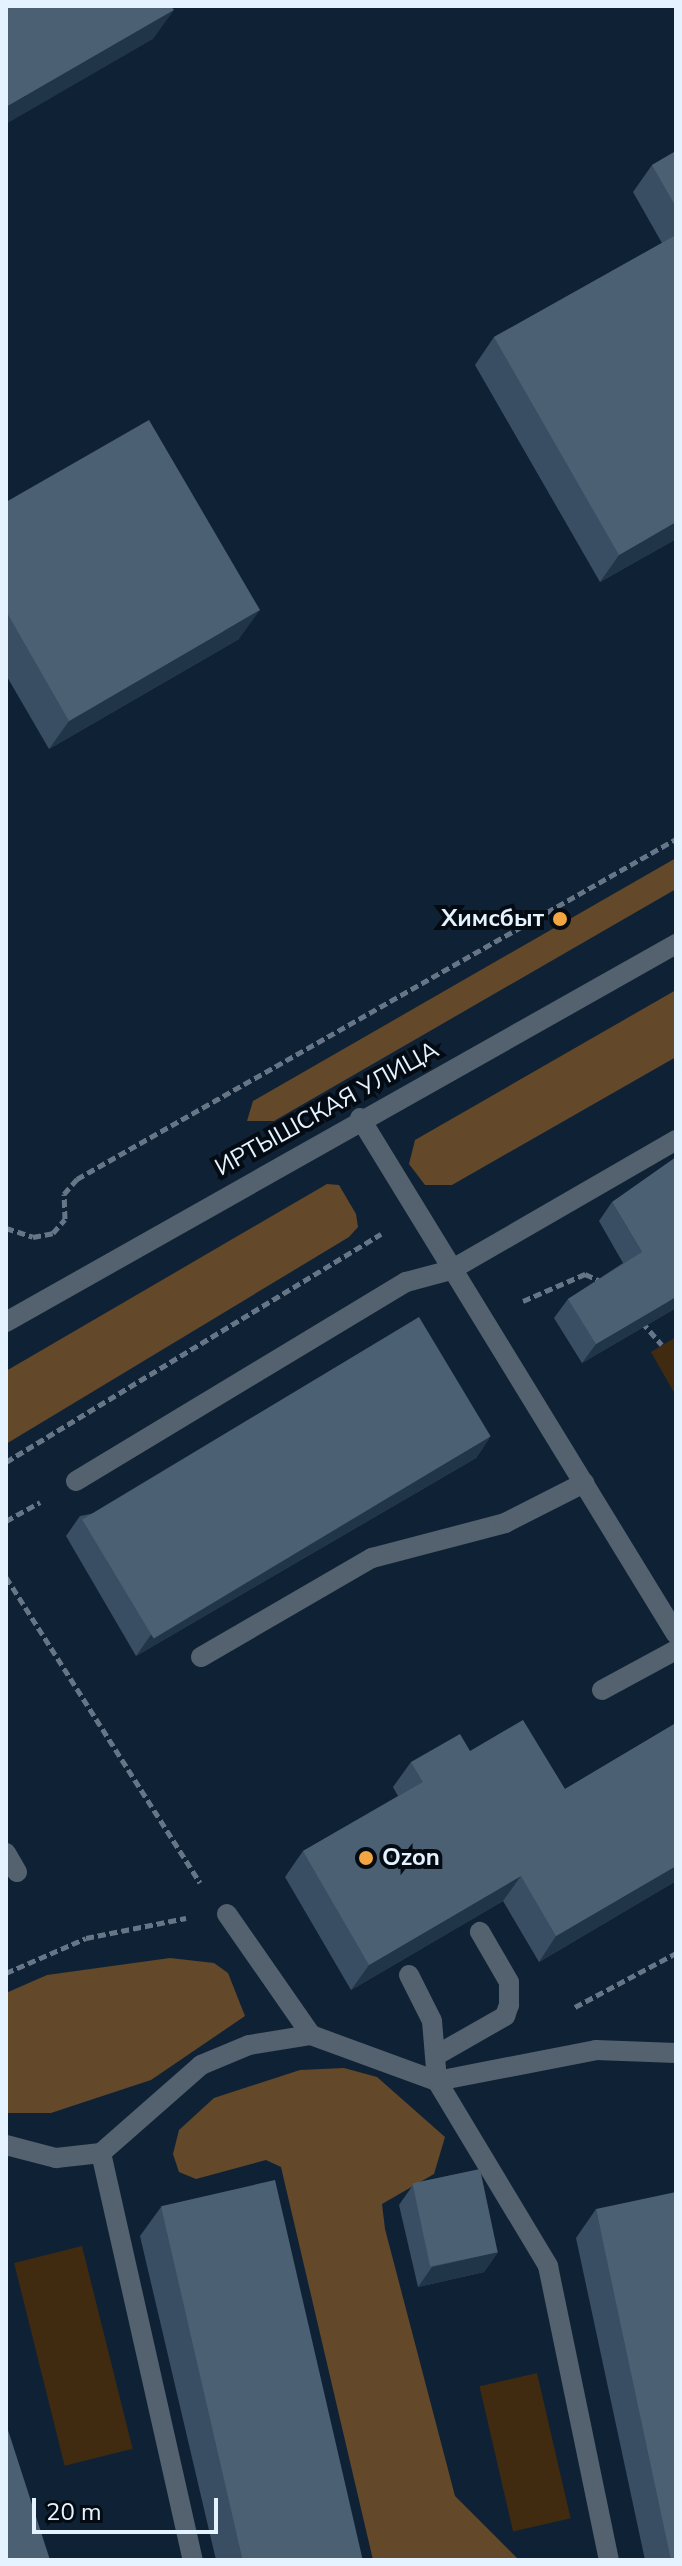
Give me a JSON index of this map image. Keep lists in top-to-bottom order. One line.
{"streets":{"street":["ИРТЫШСКАЯ УЛИЦА"]},"places":["Химсбыт","Ozon"],"scale_bar":"20 m"}
